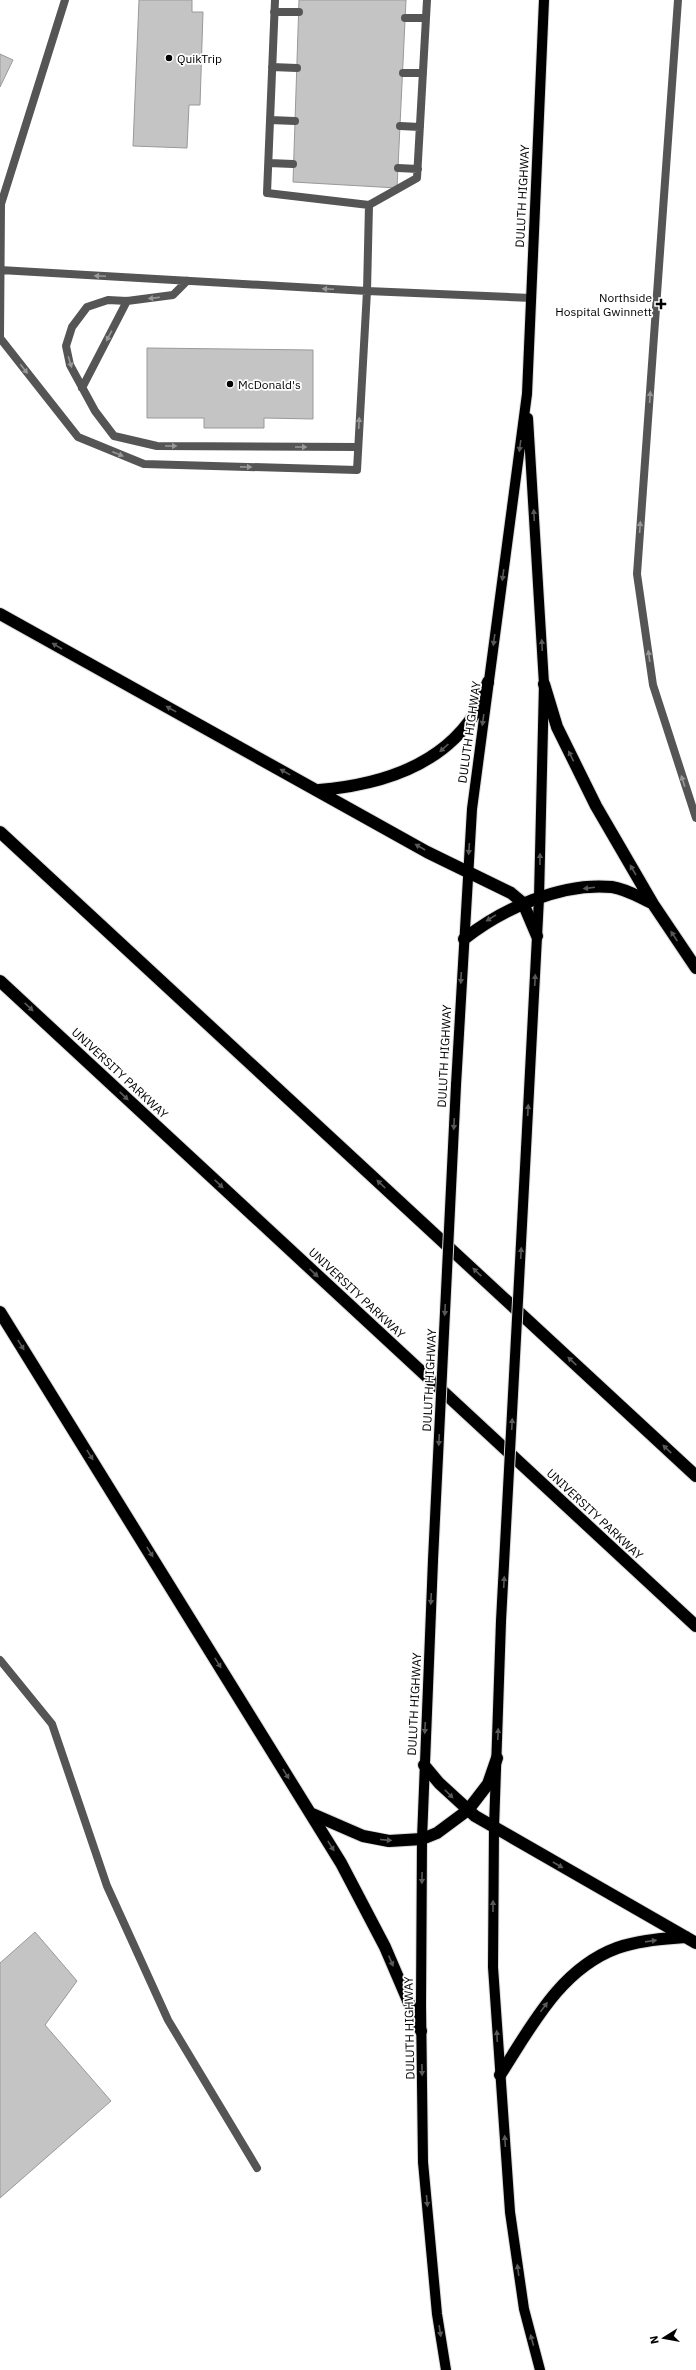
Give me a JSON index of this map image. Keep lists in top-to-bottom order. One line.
{"streets":{"highway":["UNIVERSITY PARKWAY"],"main road":["DULUTH HIGHWAY"]},"one_way":["UNIVERSITY PARKWAY"],"places":{"other":["QuikTrip","McDonald's"],"health":["Northside Hospital Gwinnett"]},"north":"left"}
